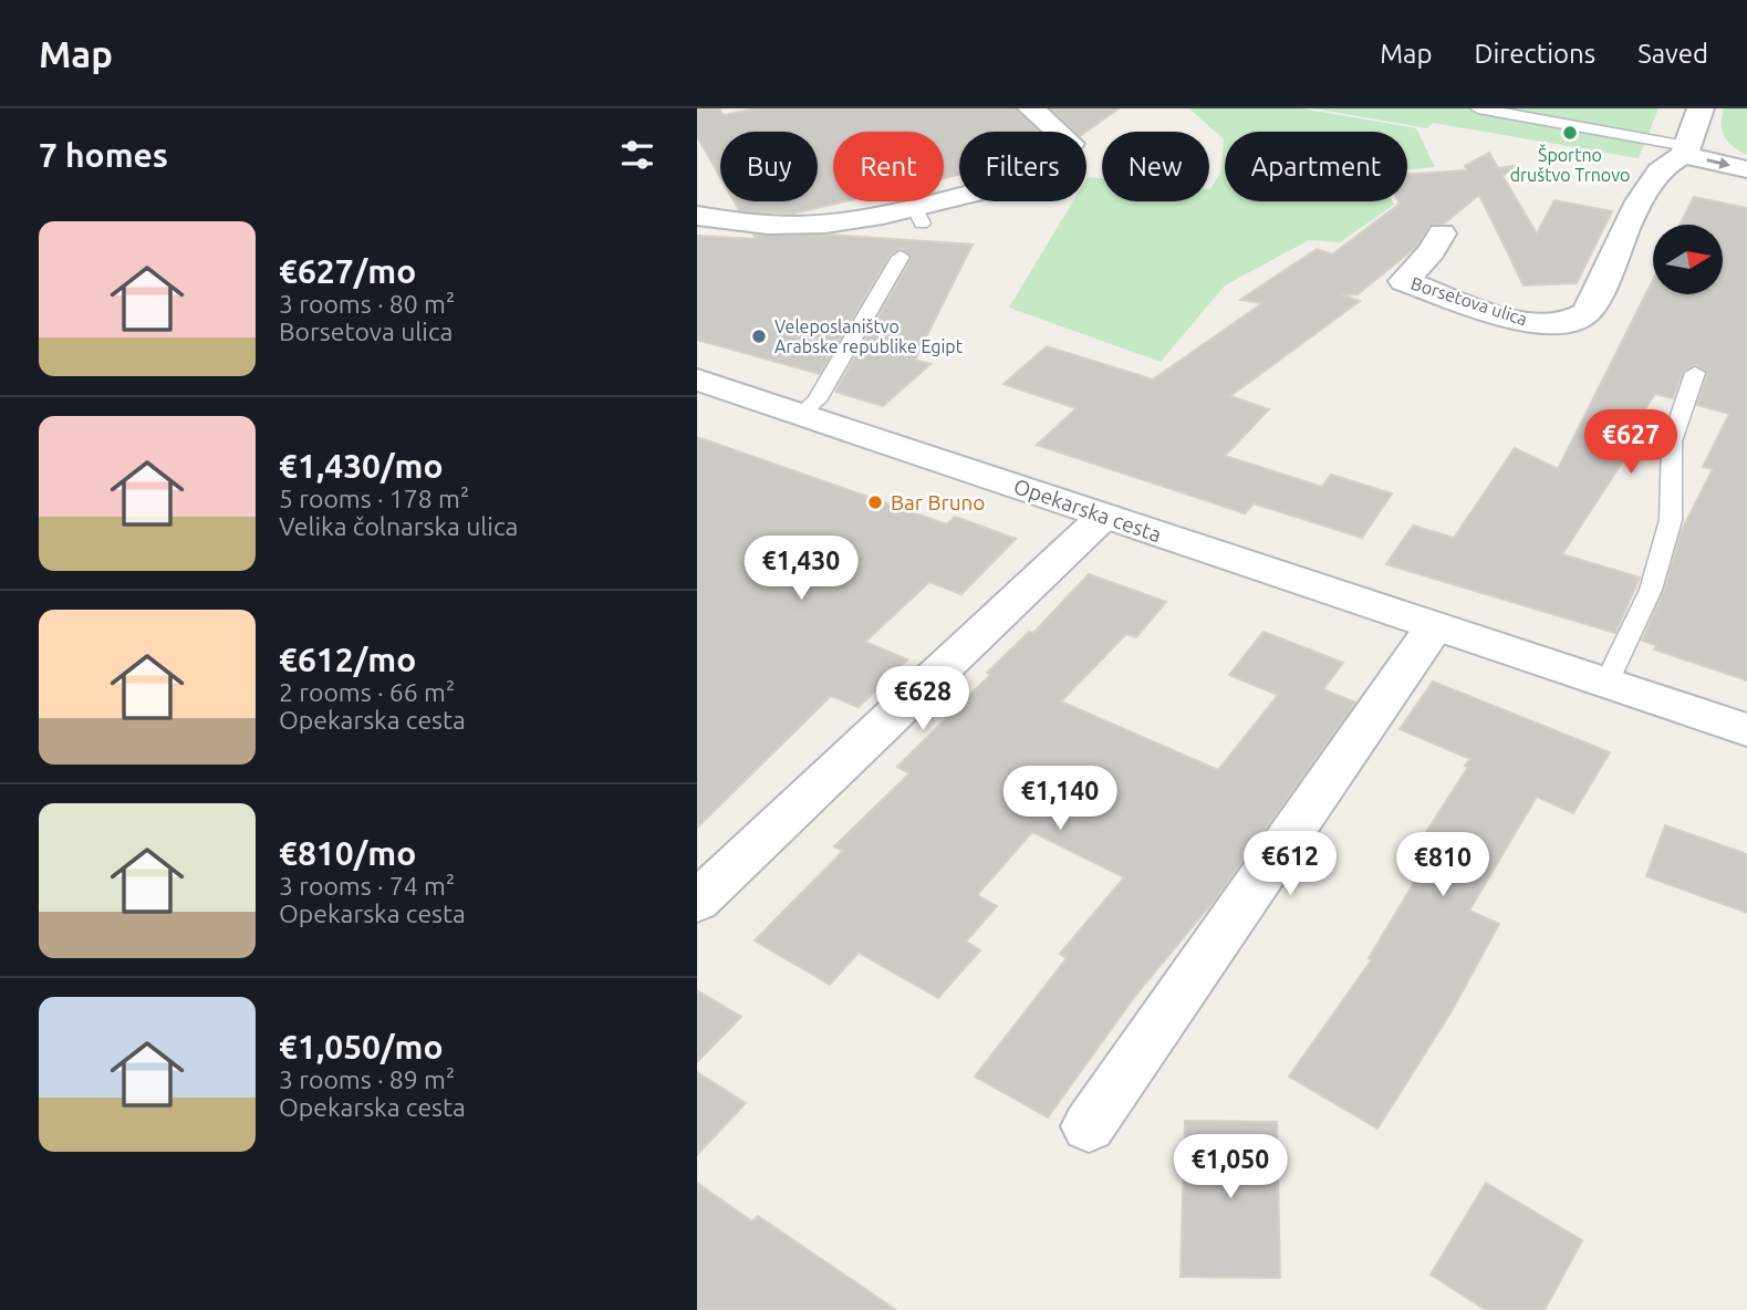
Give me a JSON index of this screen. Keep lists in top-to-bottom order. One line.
{"streets":{"street":["Borsetova ulica","Opekarska cesta"]},"places":["Športno društvo Trnovo","Veleposlaništvo Arabske republike Egipt","Bar Bruno"],"north":"right","page":{"header":"Map","nav":["Map","Directions","Saved"],"heading":"7 homes","chip":["Buy","Rent","Filters","New","Apartment"],"list":[{"name":"€627/mo","note":"3 rooms · 80 m² · Borsetova ulica"},{"name":"€1,430/mo","note":"5 rooms · 178 m² · Velika čolnarska ulica"},{"name":"€612/mo","note":"2 rooms · 66 m² · Opekarska cesta"},{"name":"€810/mo","note":"3 rooms · 74 m² · Opekarska cesta"},{"name":"€1,050/mo","note":"3 rooms · 89 m² · Opekarska cesta"}],"price":["€627","€1,430","€628","€1,140","€612","€810","€1,050"]}}
